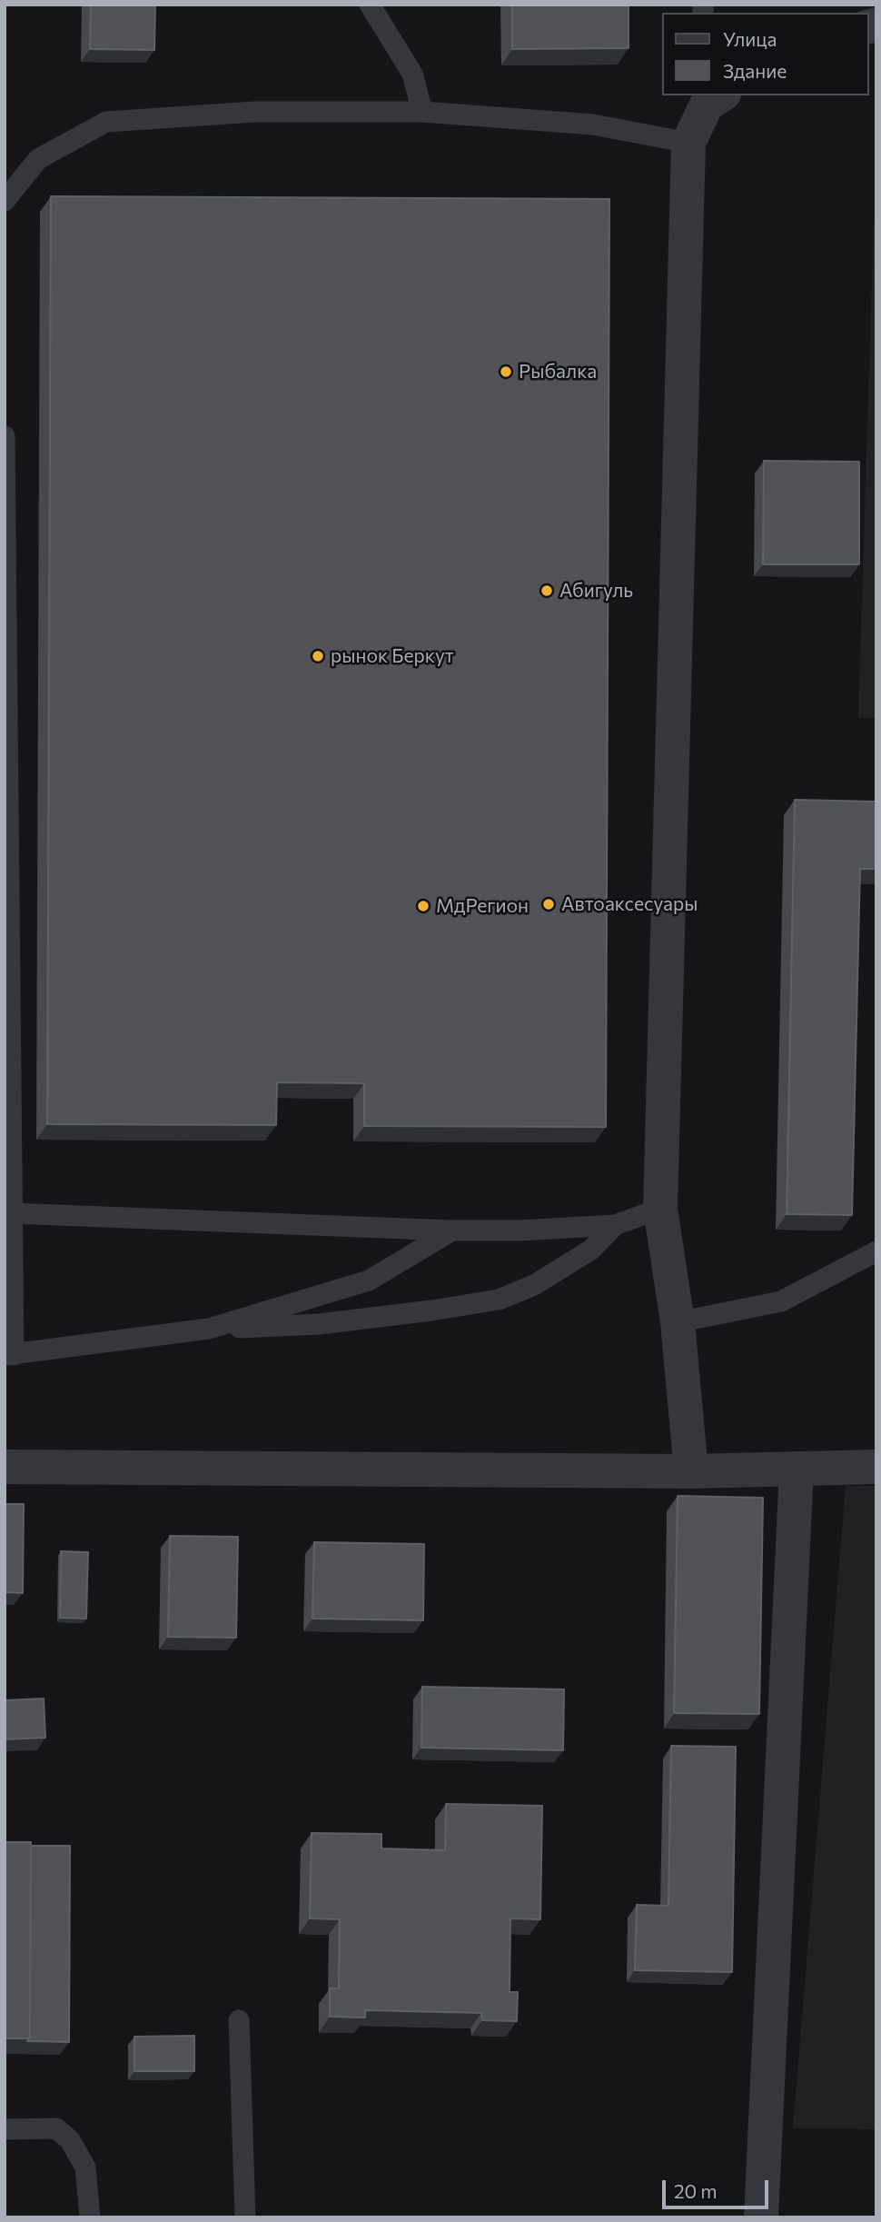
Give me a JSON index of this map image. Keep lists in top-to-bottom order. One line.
{"places":["Рыбалка","Абигуль","рынок Беркут","Автоаксесуары","МдРегион"],"legend":["Улица","Здание"],"scale_bar":"20 m"}
